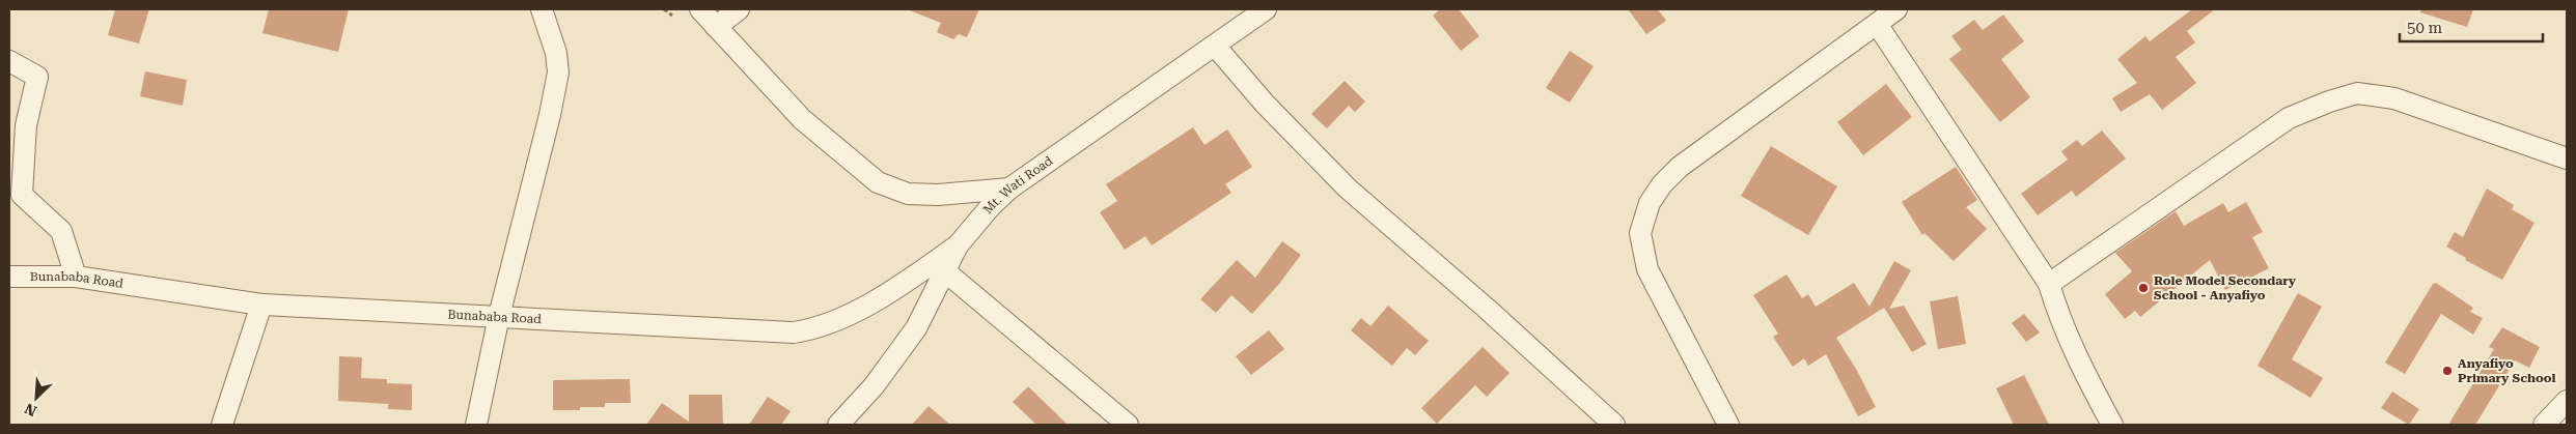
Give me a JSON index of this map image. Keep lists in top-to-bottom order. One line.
{"streets":{"street":["Mt. Wati Road","Bunababa Road"]},"crossings":[["Mt. Wati Road","Bunababa Road"]],"places":["Role Model Secondary School - Anyafiyo","Anyafiyo Primary School"],"scale_bar":"50 m","north":"bottom left"}
